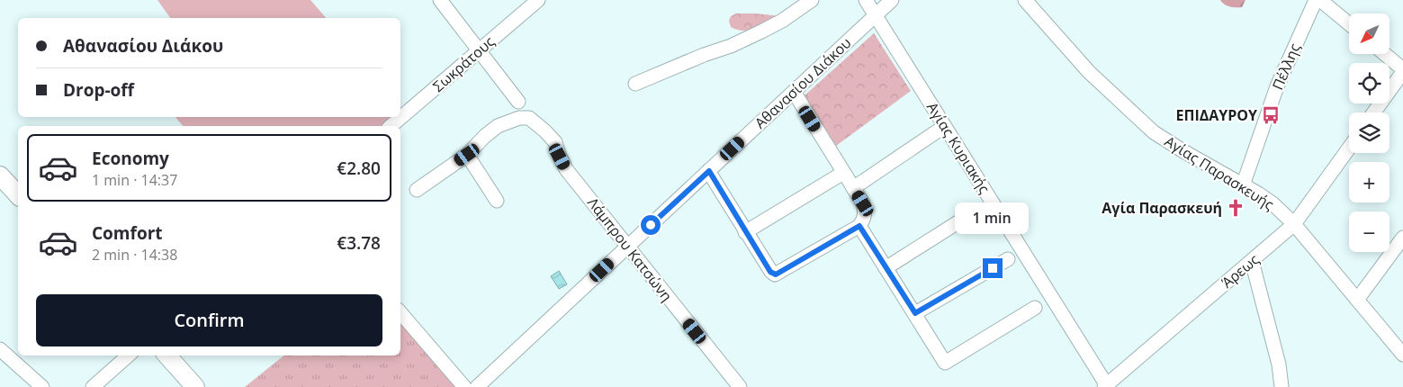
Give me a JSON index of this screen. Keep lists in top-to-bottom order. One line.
{"streets":{"street":["Σωκράτους","Πέλλης","Αθανασίου Διάκου","Αγίας Κυριακής","Αγίας Παρασκευής","Λάμπρου Κατσώνη","Άρεως"]},"crossings":[["Πέλλης","Αγίας Παρασκευής"],["Αθανασίου Διάκου","Αγίας Κυριακής"],["Αθανασίου Διάκου","Λάμπρου Κατσώνη"],["Αγίας Κυριακής","Άρεως"],["Αγίας Παρασκευής","Άρεως"]],"places":{"bus stop":["ΕΠΙΔΑΥΡΟΥ"],"church":["Αγία Παρασκευή"]},"north":"bottom left","page":{"map_buttons":["+","−"],"banner":["Αθανασίου Διάκου","Drop-off"],"list":[{"name":"Economy","note":"1 min · 14:37","value":"€2.80"},{"name":"Comfort","note":"2 min · 14:38","value":"€3.78"}],"bubble":"1 min","buttons":"Confirm"}}
